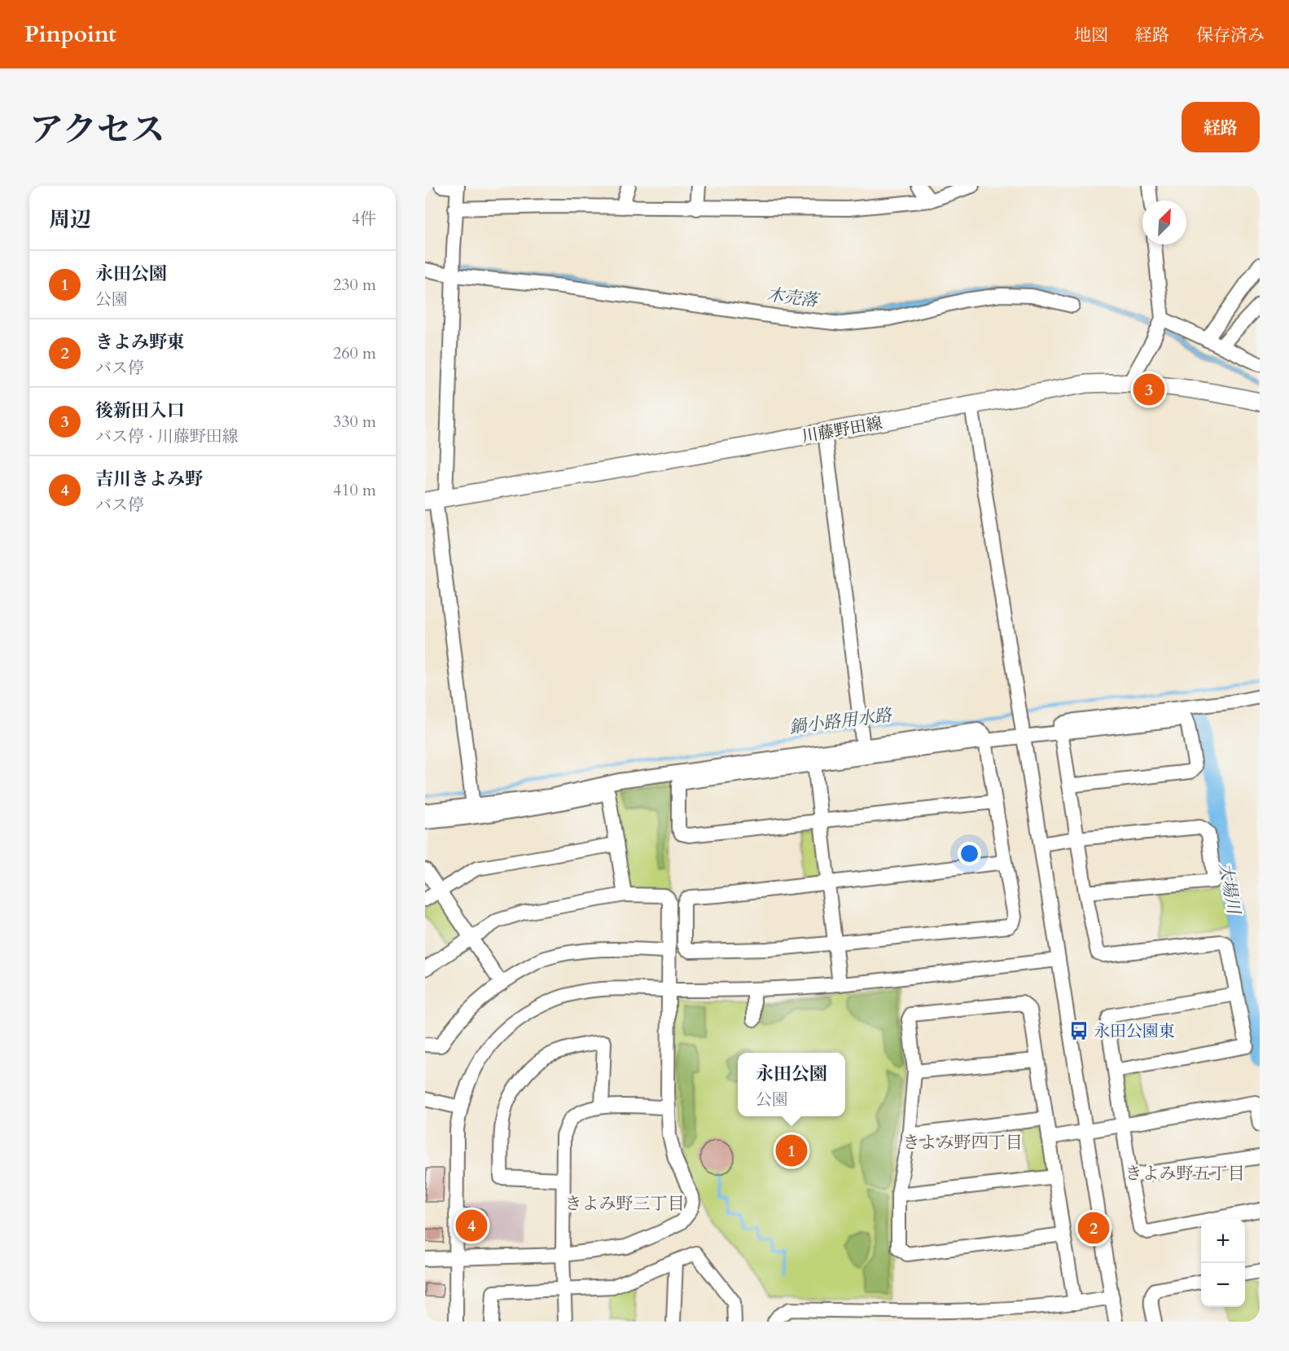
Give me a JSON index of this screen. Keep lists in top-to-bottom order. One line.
{"streets":{"main road":["川藤野田線"]},"districts":["きよみ野四丁目","きよみ野五丁目","きよみ野三丁目"],"water":["木売落","鍋小路用水路","大場川"],"places":{"bus stop":["永田公園東"]},"north":"top right","page":{"header":"Pinpoint","nav":["地図","経路","保存済み"],"title":"アクセス","buttons":"経路","heading":["周辺","4件"],"list":[{"mark":"1","name":"永田公園","note":"公園","value":"230 m"},{"mark":"2","name":"きよみ野東","note":"バス停","value":"260 m"},{"mark":"3","name":"後新田入口","note":"バス停 · 川藤野田線","value":"330 m"},{"mark":"4","name":"吉川きよみ野","note":"バス停","value":"410 m"}],"pins":["3","1","4","2"],"popup":["永田公園","公園"],"map_buttons":["+","−"]}}
